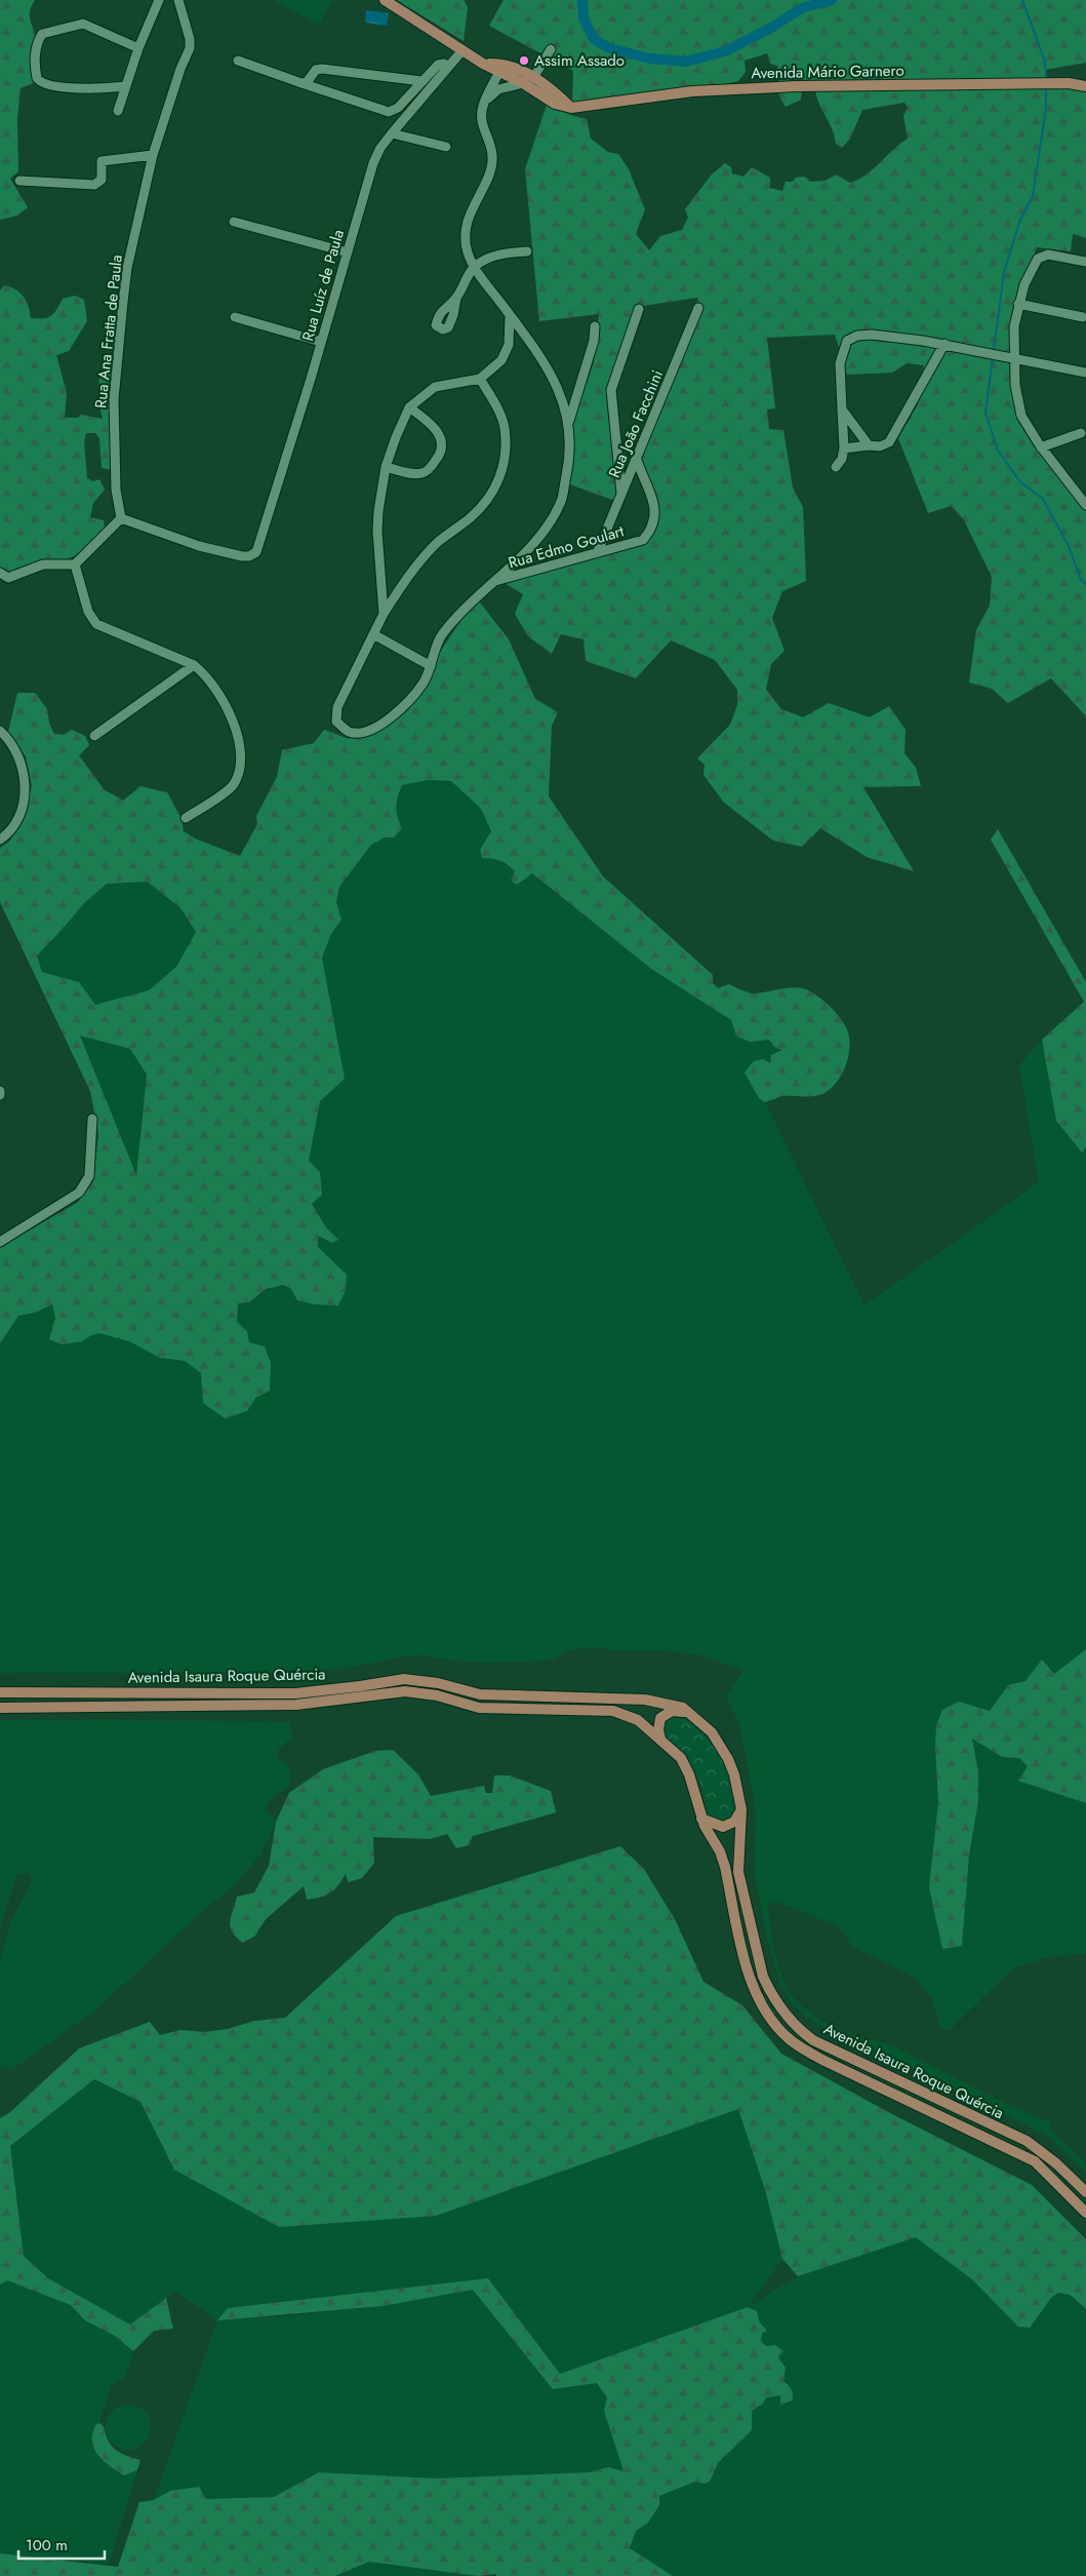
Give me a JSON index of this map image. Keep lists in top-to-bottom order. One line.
{"streets":{"main road":["Avenida Mário Garnero","Avenida Isaura Roque Quércia"],"street":["Rua Luíz de Paula","Rua Ana Fratta de Paula","Rua João Facchini","Rua Edmo Goulart"]},"crossings":[["Avenida Mário Garnero","Rua Luíz de Paula"],["Rua Luíz de Paula","Rua Ana Fratta de Paula"],["Rua João Facchini","Rua Edmo Goulart"]],"places":["Assim Assado"],"scale_bar":"100 m"}
